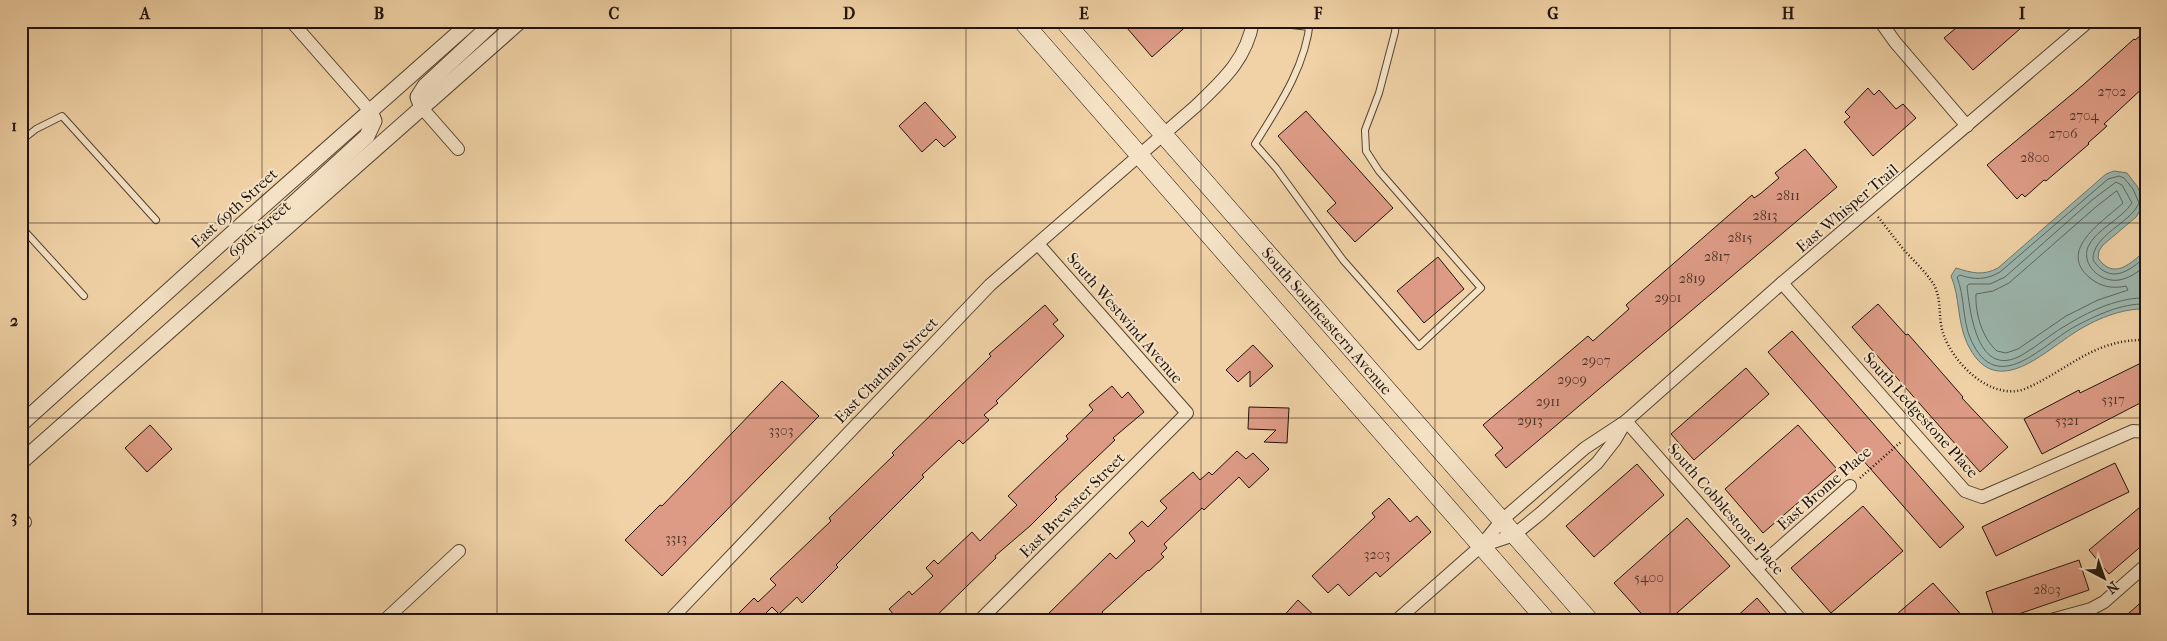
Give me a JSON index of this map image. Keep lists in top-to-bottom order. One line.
{"streets":{"main road":["South Southeastern Avenue"],"street":["East 69th Street","East Whisper Trail","69th Street","South Westwind Avenue","East Chatham Street","South Ledgestone Place","East Brome Place","East Brewster Street","South Cobblestone Place"]},"crossings":[["East Whisper Trail","South Southeastern Avenue"],["East Whisper Trail","South Ledgestone Place"],["East Whisper Trail","South Cobblestone Place"],["South Westwind Avenue","East Chatham Street"],["South Westwind Avenue","East Brewster Street"],["South Southeastern Avenue","East Chatham Street"],["South Ledgestone Place","East Brome Place"],["East Brome Place","South Cobblestone Place"]],"house_numbers":["2702","2704","2706","2800","2811","2813","2815","2817","2819","2901","2907","2909","5317","2911","2913","5321","3303","3313","3203","5400","2803"],"north":"bottom right","grid":{"columns":["A","B","C","D","E","F","G","H","I"],"rows":["1","2","3"]}}
